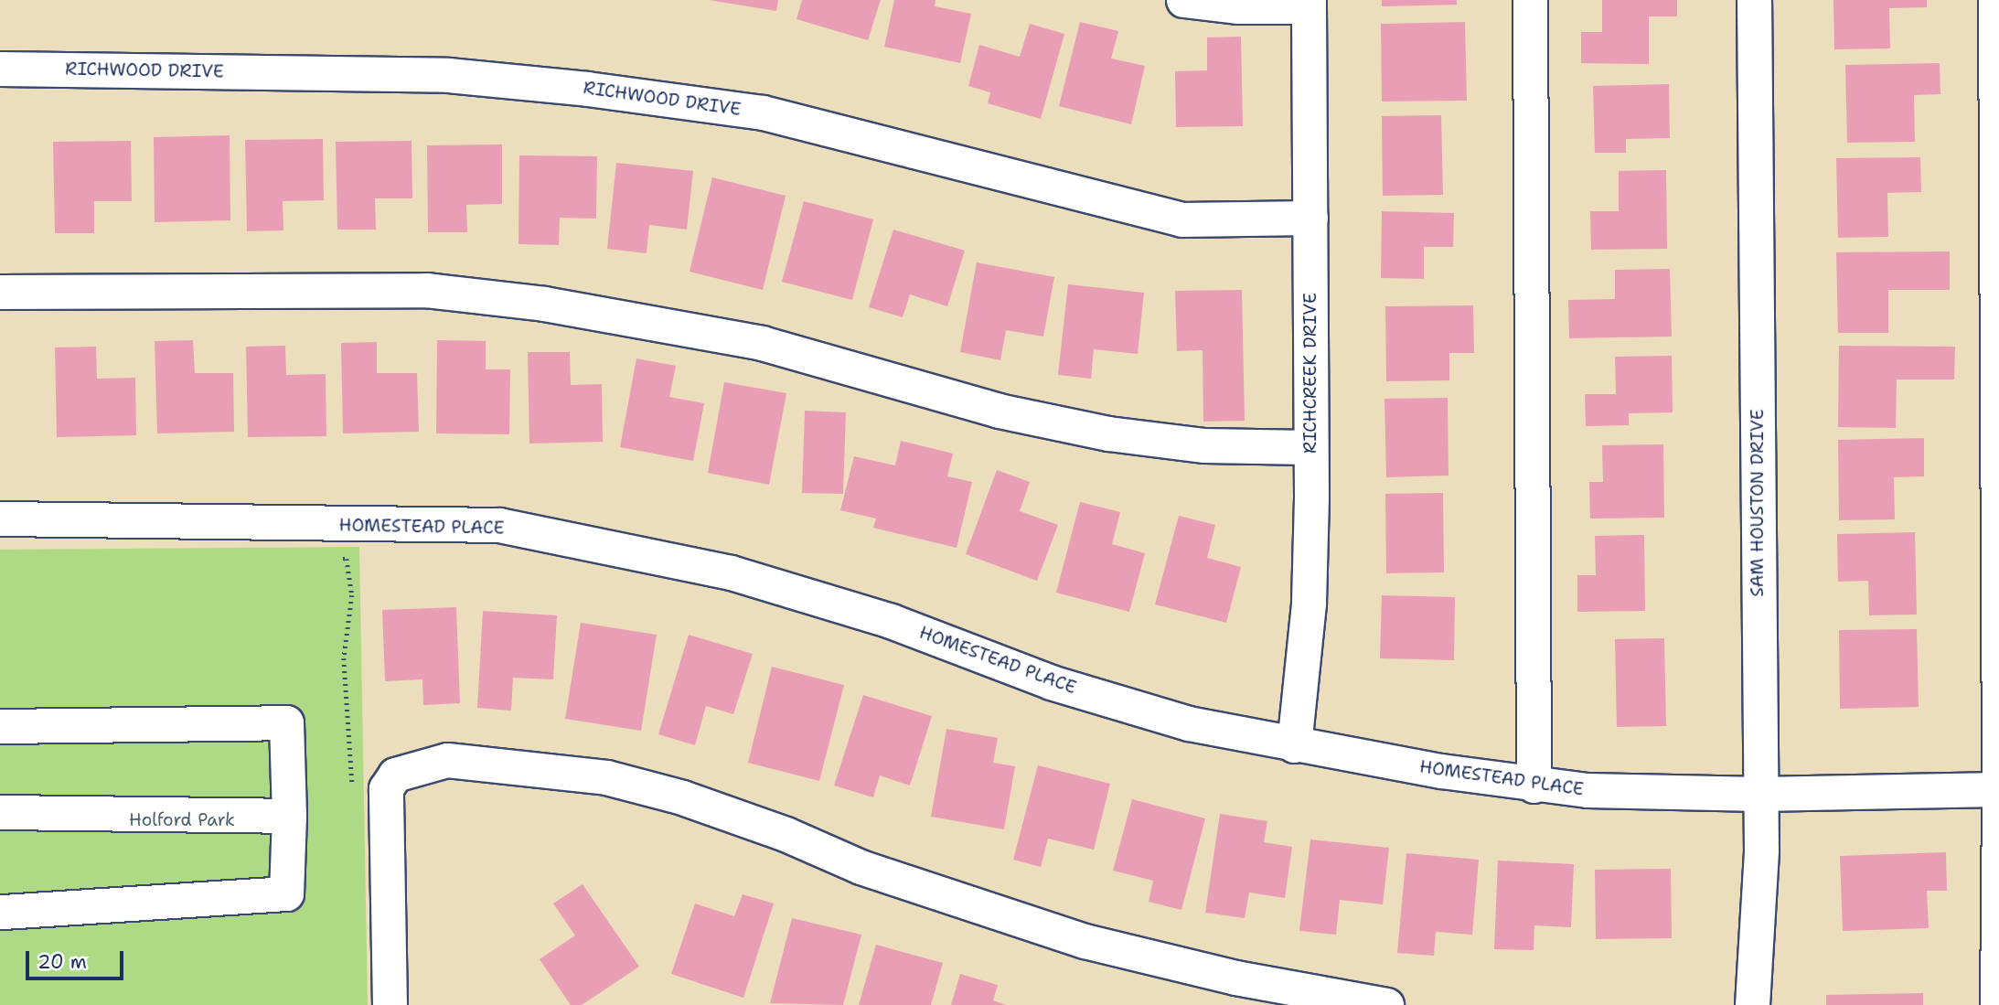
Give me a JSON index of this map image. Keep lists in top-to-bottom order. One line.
{"streets":{"street":["RICHWOOD DRIVE","RICHCREEK DRIVE","SAM HOUSTON DRIVE","HOMESTEAD PLACE"]},"crossings":[["RICHWOOD DRIVE","RICHCREEK DRIVE"],["RICHCREEK DRIVE","HOMESTEAD PLACE"],["SAM HOUSTON DRIVE","HOMESTEAD PLACE"]],"parks":["Holford Park"],"scale_bar":"20 m"}
